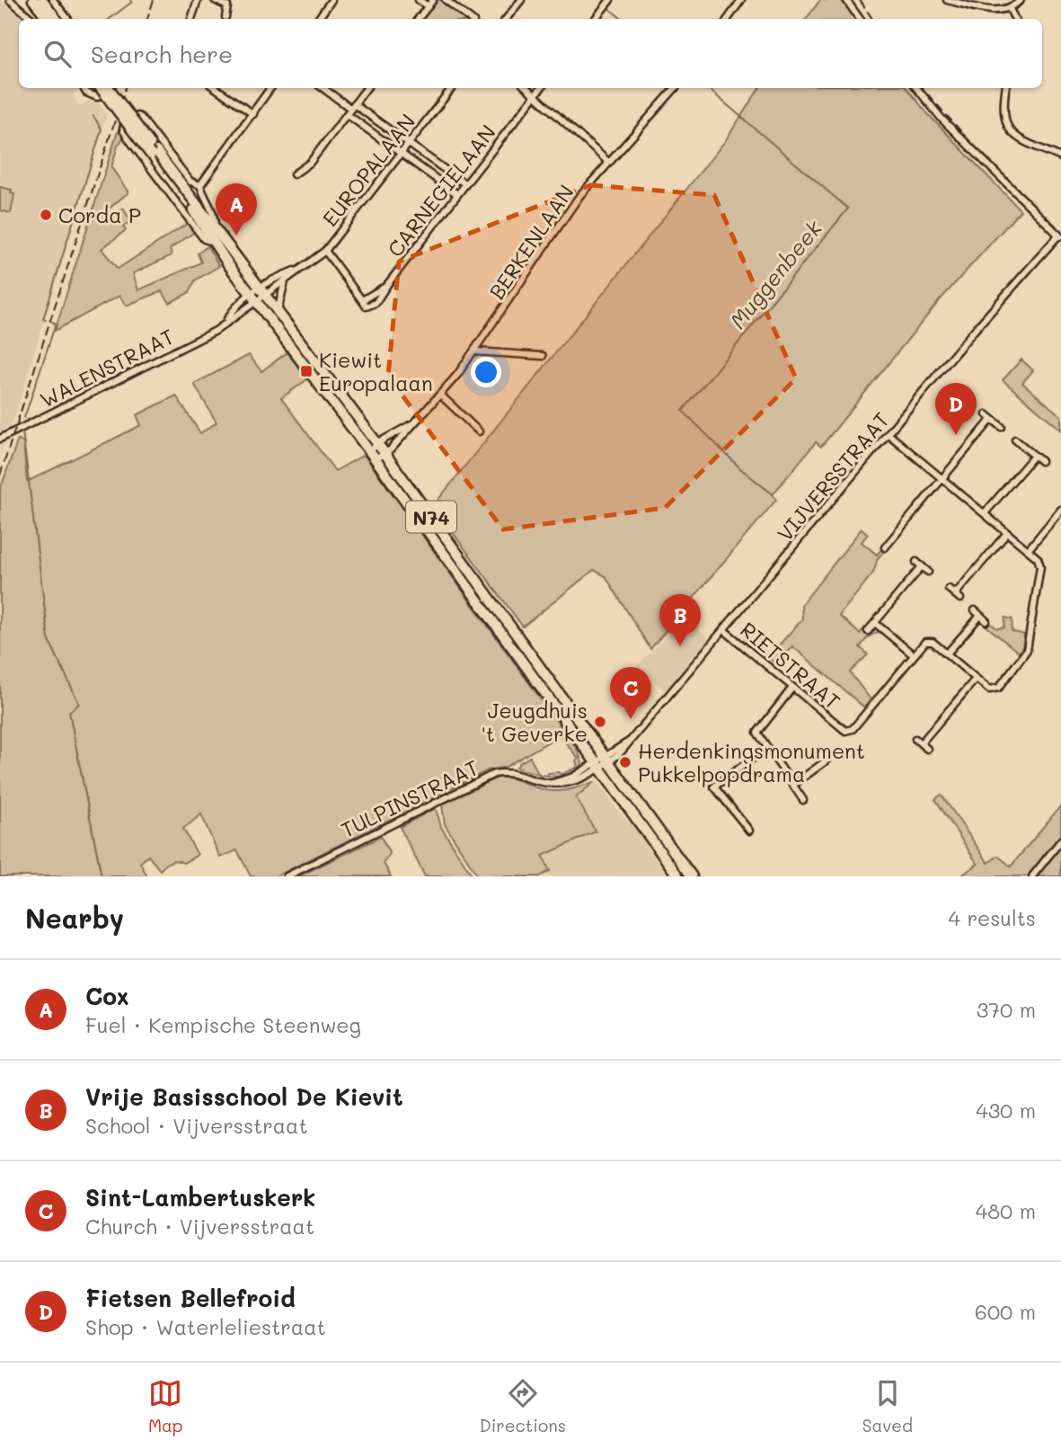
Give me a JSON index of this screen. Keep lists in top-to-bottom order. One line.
{"streets":{"main road":["N74"],"street":["EUROPALAAN","CARNEGIELAAN","BERKENLAAN","WALENSTRAAT","VIJVERSSTRAAT","RIETSTRAAT","TULPINSTRAAT"]},"crossings":[["EUROPALAAN","WALENSTRAAT"],["EUROPALAAN","N74"],["BERKENLAAN","N74"],["WALENSTRAAT","N74"],["VIJVERSSTRAAT","N74"],["VIJVERSSTRAAT","RIETSTRAAT"],["VIJVERSSTRAAT","TULPINSTRAAT"],["N74","TULPINSTRAAT"]],"water":["Muggenbeek"],"places":{"other":["Corda P","Jeugdhuis 't Geverke","Herdenkingsmonument Pukkelpopdrama"],"transit":["Kiewit Europalaan"]},"page":{"search":"Search here","pins":["A","D","B","C"],"heading":["Nearby","4 results"],"list":[{"mark":"A","name":"Cox","note":"Fuel · Kempische Steenweg","value":"370 m"},{"mark":"B","name":"Vrije Basisschool De Kievit","note":"School · Vijversstraat","value":"430 m"},{"mark":"C","name":"Sint-Lambertuskerk","note":"Church · Vijversstraat","value":"480 m"},{"mark":"D","name":"Fietsen Bellefroid","note":"Shop · Waterleliestraat","value":"600 m"}],"nav":["Map","Directions","Saved"]}}
